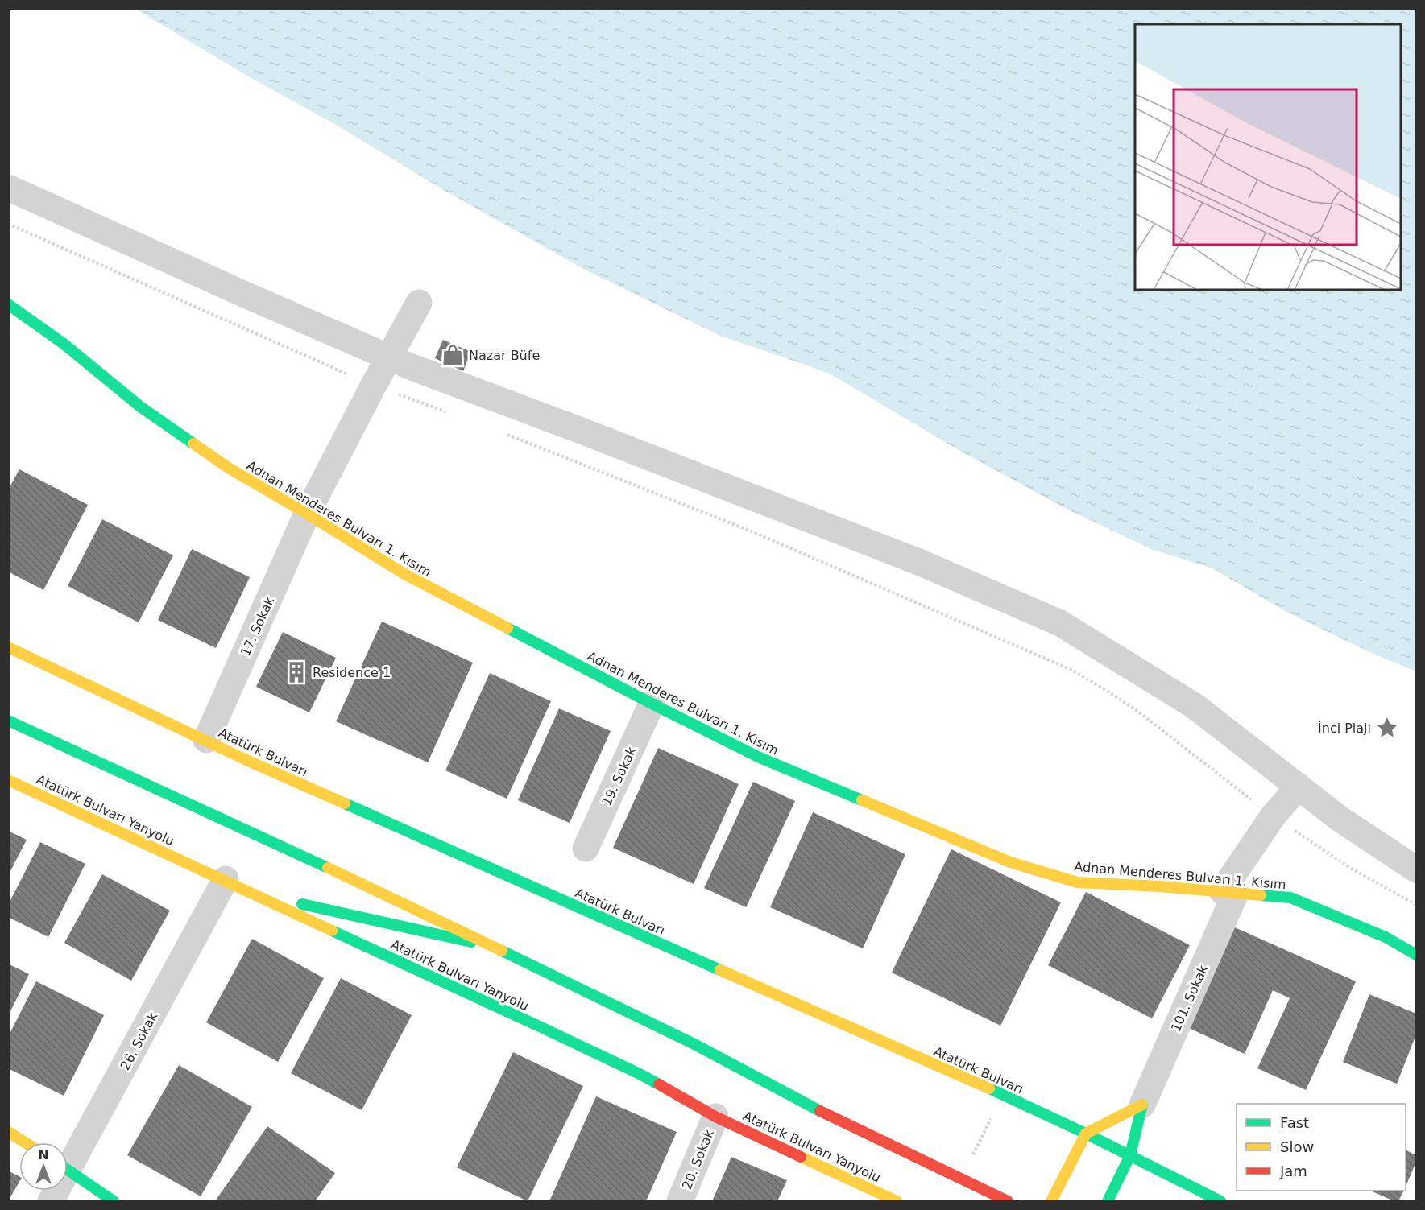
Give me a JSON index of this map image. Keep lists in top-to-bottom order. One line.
{"streets":{"main road":["Adnan Menderes Bulvarı 1. Kısım","Atatürk Bulvarı","Atatürk Bulvarı Yanyolu"],"street":["17. Sokak","19. Sokak","101. Sokak","26. Sokak","20. Sokak"]},"crossings":[["Adnan Menderes Bulvarı 1. Kısım","17. Sokak"],["Adnan Menderes Bulvarı 1. Kısım","19. Sokak"],["Adnan Menderes Bulvarı 1. Kısım","101. Sokak"],["17. Sokak","Atatürk Bulvarı"],["Atatürk Bulvarı Yanyolu","26. Sokak"],["Atatürk Bulvarı Yanyolu","20. Sokak"]],"places":{"shop":["Nazar Büfe"],"building":["Residence 1"],"place":["İnci Plajı"]},"legend":["Fast","Slow","Jam"],"north":"top"}
